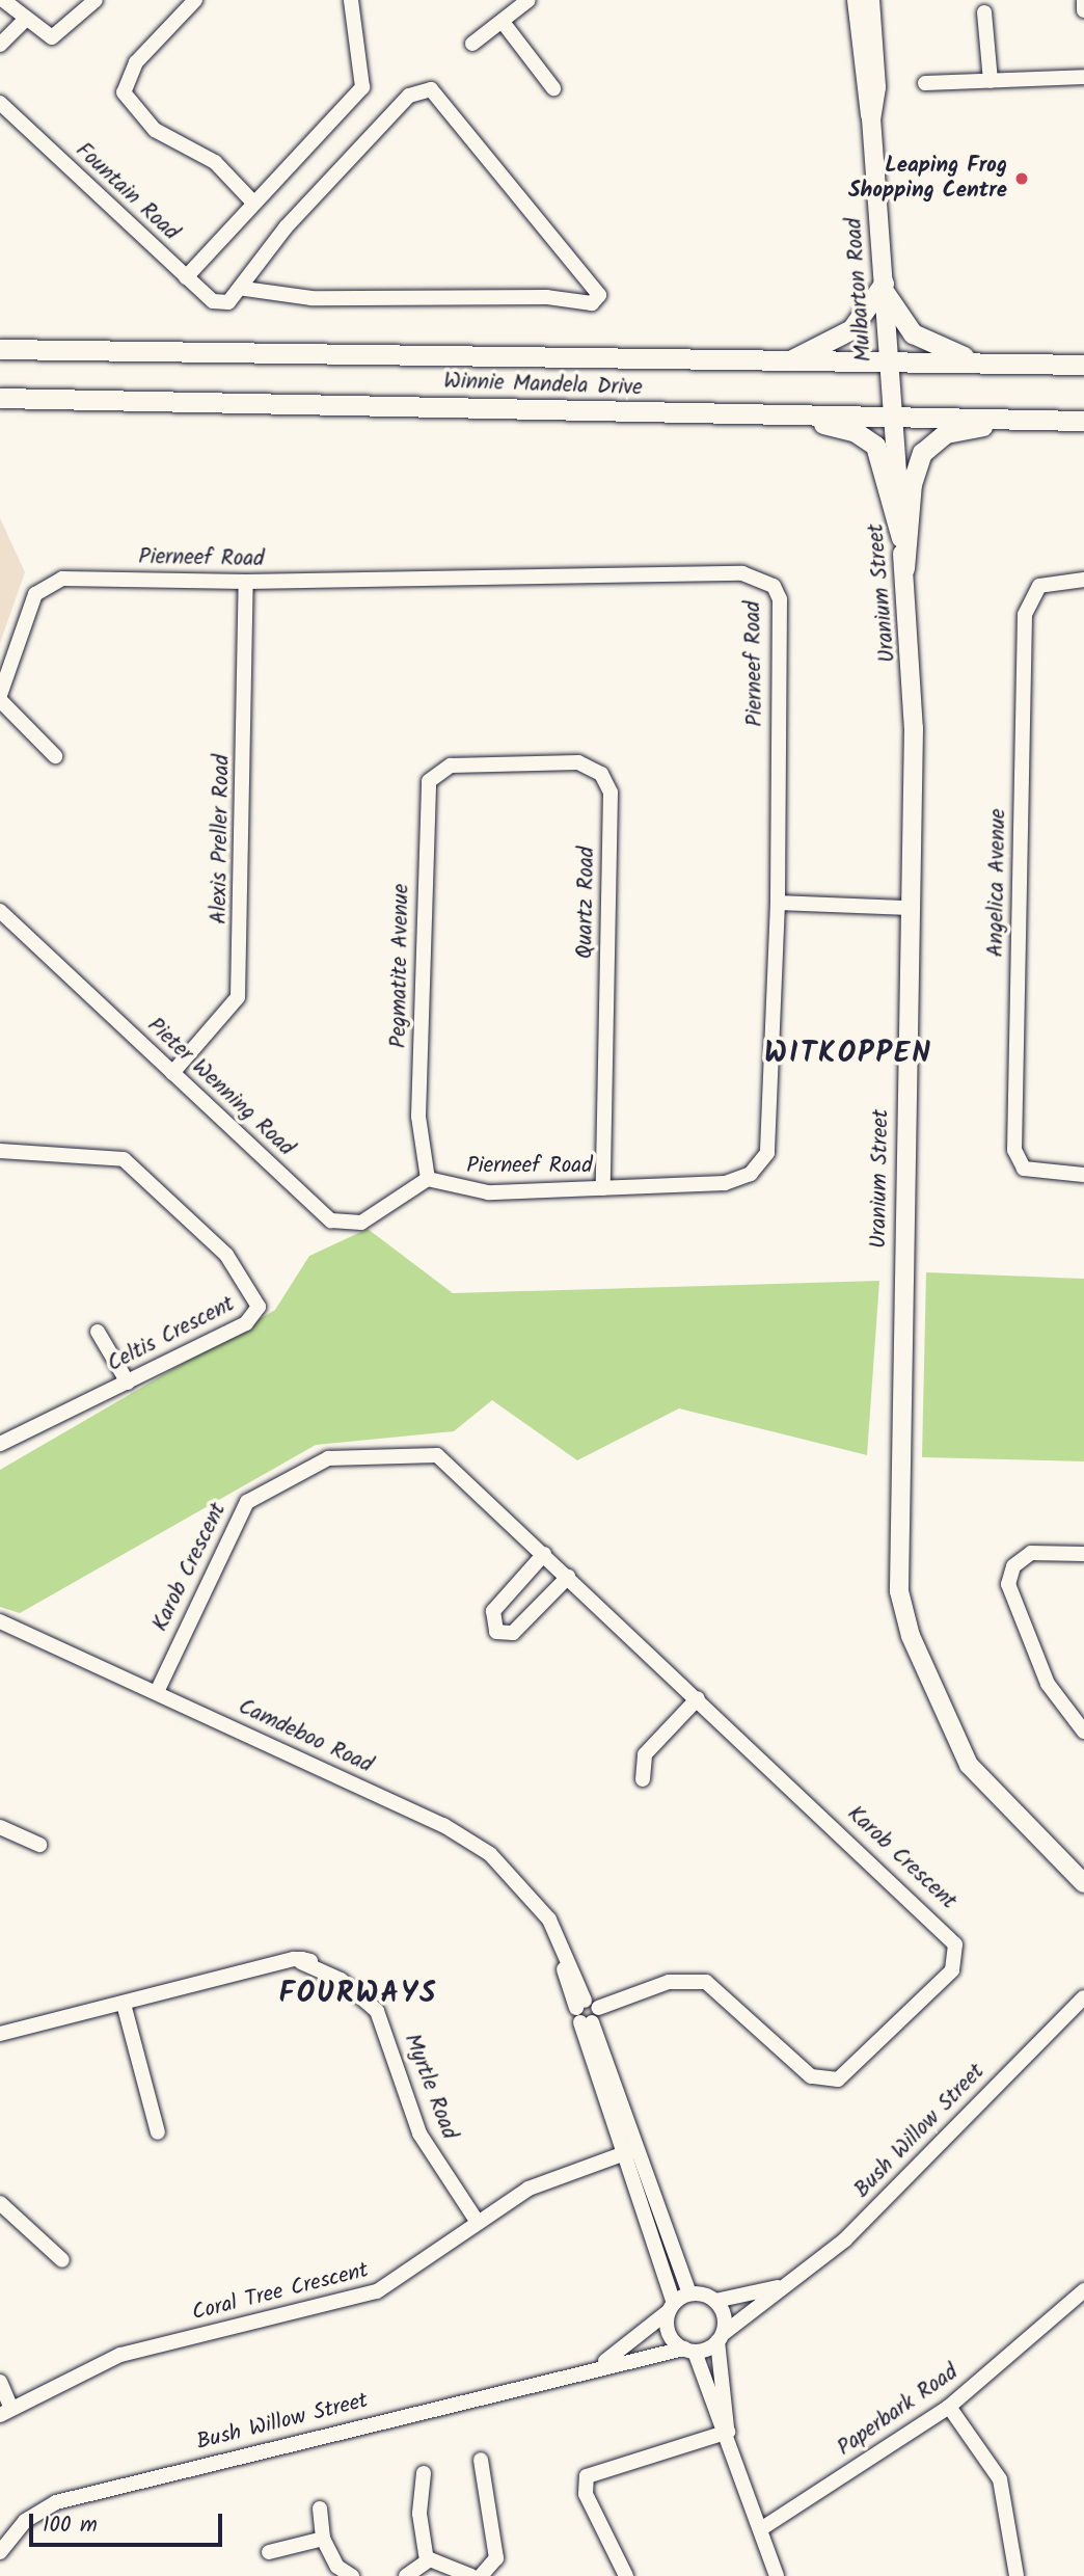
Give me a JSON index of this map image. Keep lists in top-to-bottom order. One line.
{"streets":{"main road":["Winnie Mandela Drive"],"street":["Fountain Road","Mulbarton Road","Pierneef Road","Uranium Street","Alexis Preller Road","Angelica Avenue","Quartz Road","Pegmatite Avenue","Pieter Wenning Road","Celtis Crescent","Karob Crescent","Camdeboo Road","Myrtle Road","Bush Willow Street","Coral Tree Crescent","Paperbark Road"]},"crossings":[["Mulbarton Road","Winnie Mandela Drive"],["Mulbarton Road","Uranium Street"],["Winnie Mandela Drive","Uranium Street"],["Pierneef Road","Alexis Preller Road"],["Pierneef Road","Quartz Road"],["Pierneef Road","Pegmatite Avenue"],["Pierneef Road","Pieter Wenning Road"],["Alexis Preller Road","Pieter Wenning Road"],["Quartz Road","Pegmatite Avenue"],["Pegmatite Avenue","Pieter Wenning Road"],["Karob Crescent","Camdeboo Road"],["Camdeboo Road","Bush Willow Street"],["Camdeboo Road","Coral Tree Crescent"],["Myrtle Road","Coral Tree Crescent"]],"districts":["WITKOPPEN","FOURWAYS"],"places":["Leaping Frog Shopping Centre"],"scale_bar":"100 m"}
